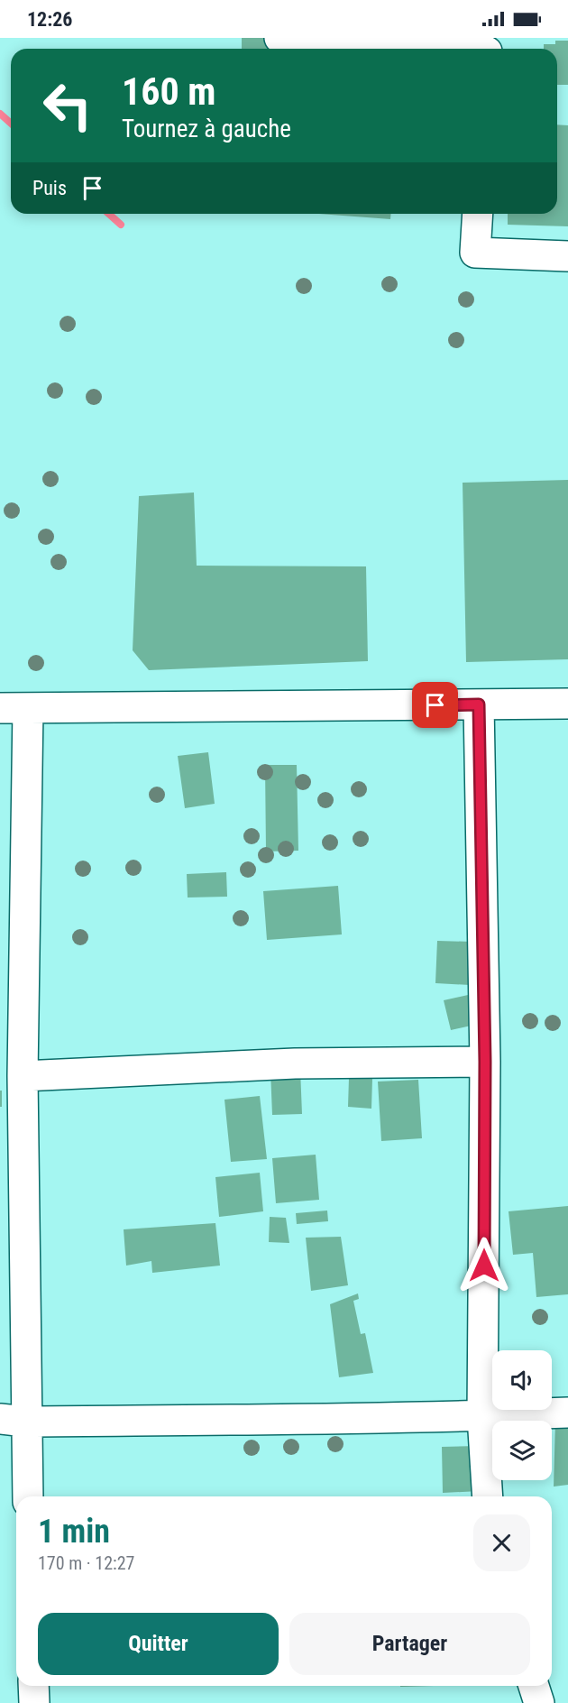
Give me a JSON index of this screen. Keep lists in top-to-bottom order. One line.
{"page":{"status":"12:26","turn":["160 m","Tournez à gauche"],"then":"Puis","heading":["1 min","170 m · 12:27"],"buttons":["Quitter","Partager"]}}
